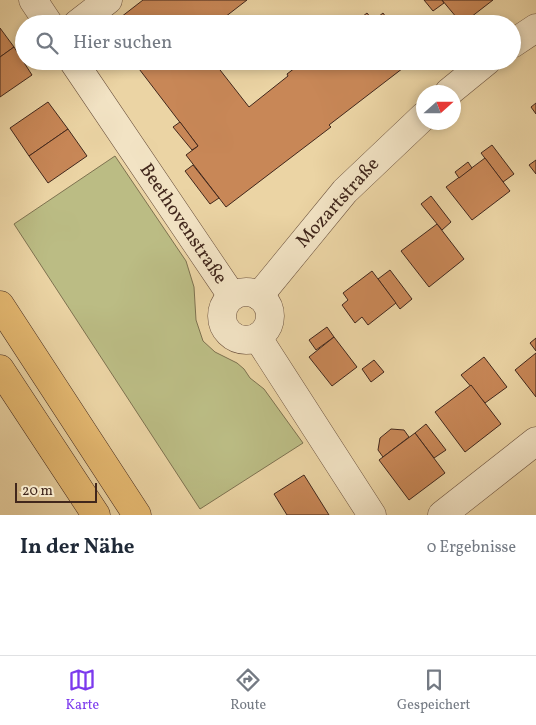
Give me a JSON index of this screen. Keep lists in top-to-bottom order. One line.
{"streets":{"street":["Mozartstraße","Beethovenstraße"]},"crossings":[["Mozartstraße","Beethovenstraße"]],"scale_bar":"20 m","north":"right","page":{"search":"Hier suchen","scale":"20 m","heading":["In der Nähe","0 Ergebnisse"],"nav":["Karte","Route","Gespeichert"]}}
